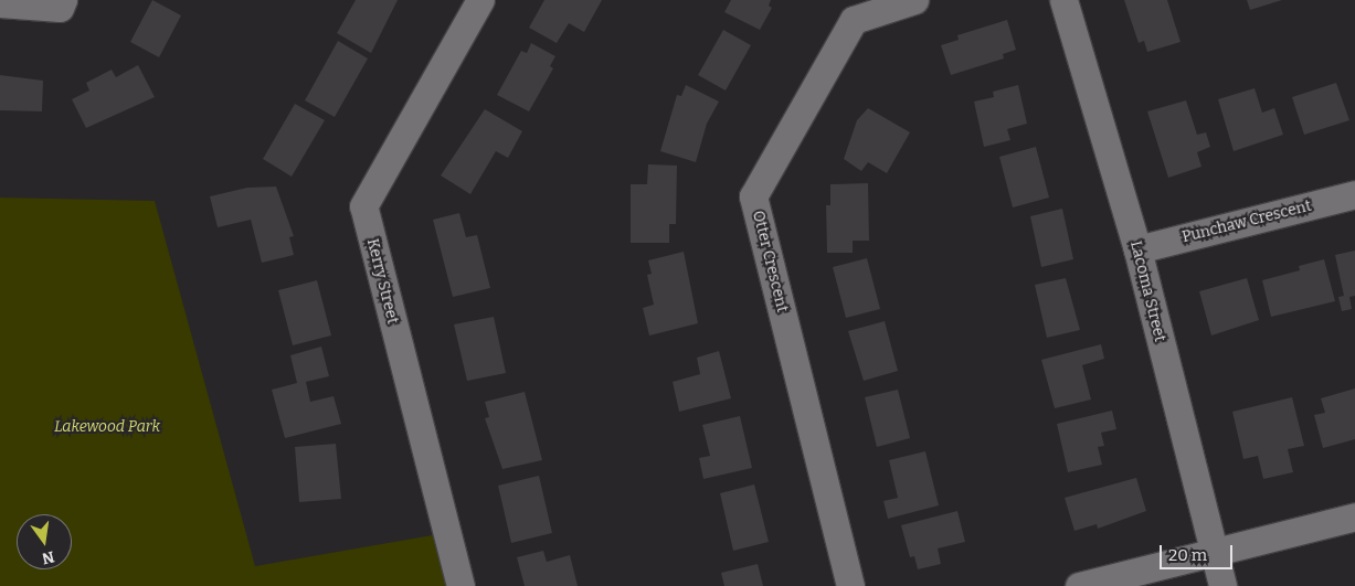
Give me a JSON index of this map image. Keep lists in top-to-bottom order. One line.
{"streets":{"street":["Punchaw Crescent","Otter Crescent","Kerry Street","Lacoma Street"]},"crossings":[["Punchaw Crescent","Lacoma Street"]],"parks":["Lakewood Park"],"scale_bar":"20 m","north":"bottom"}
